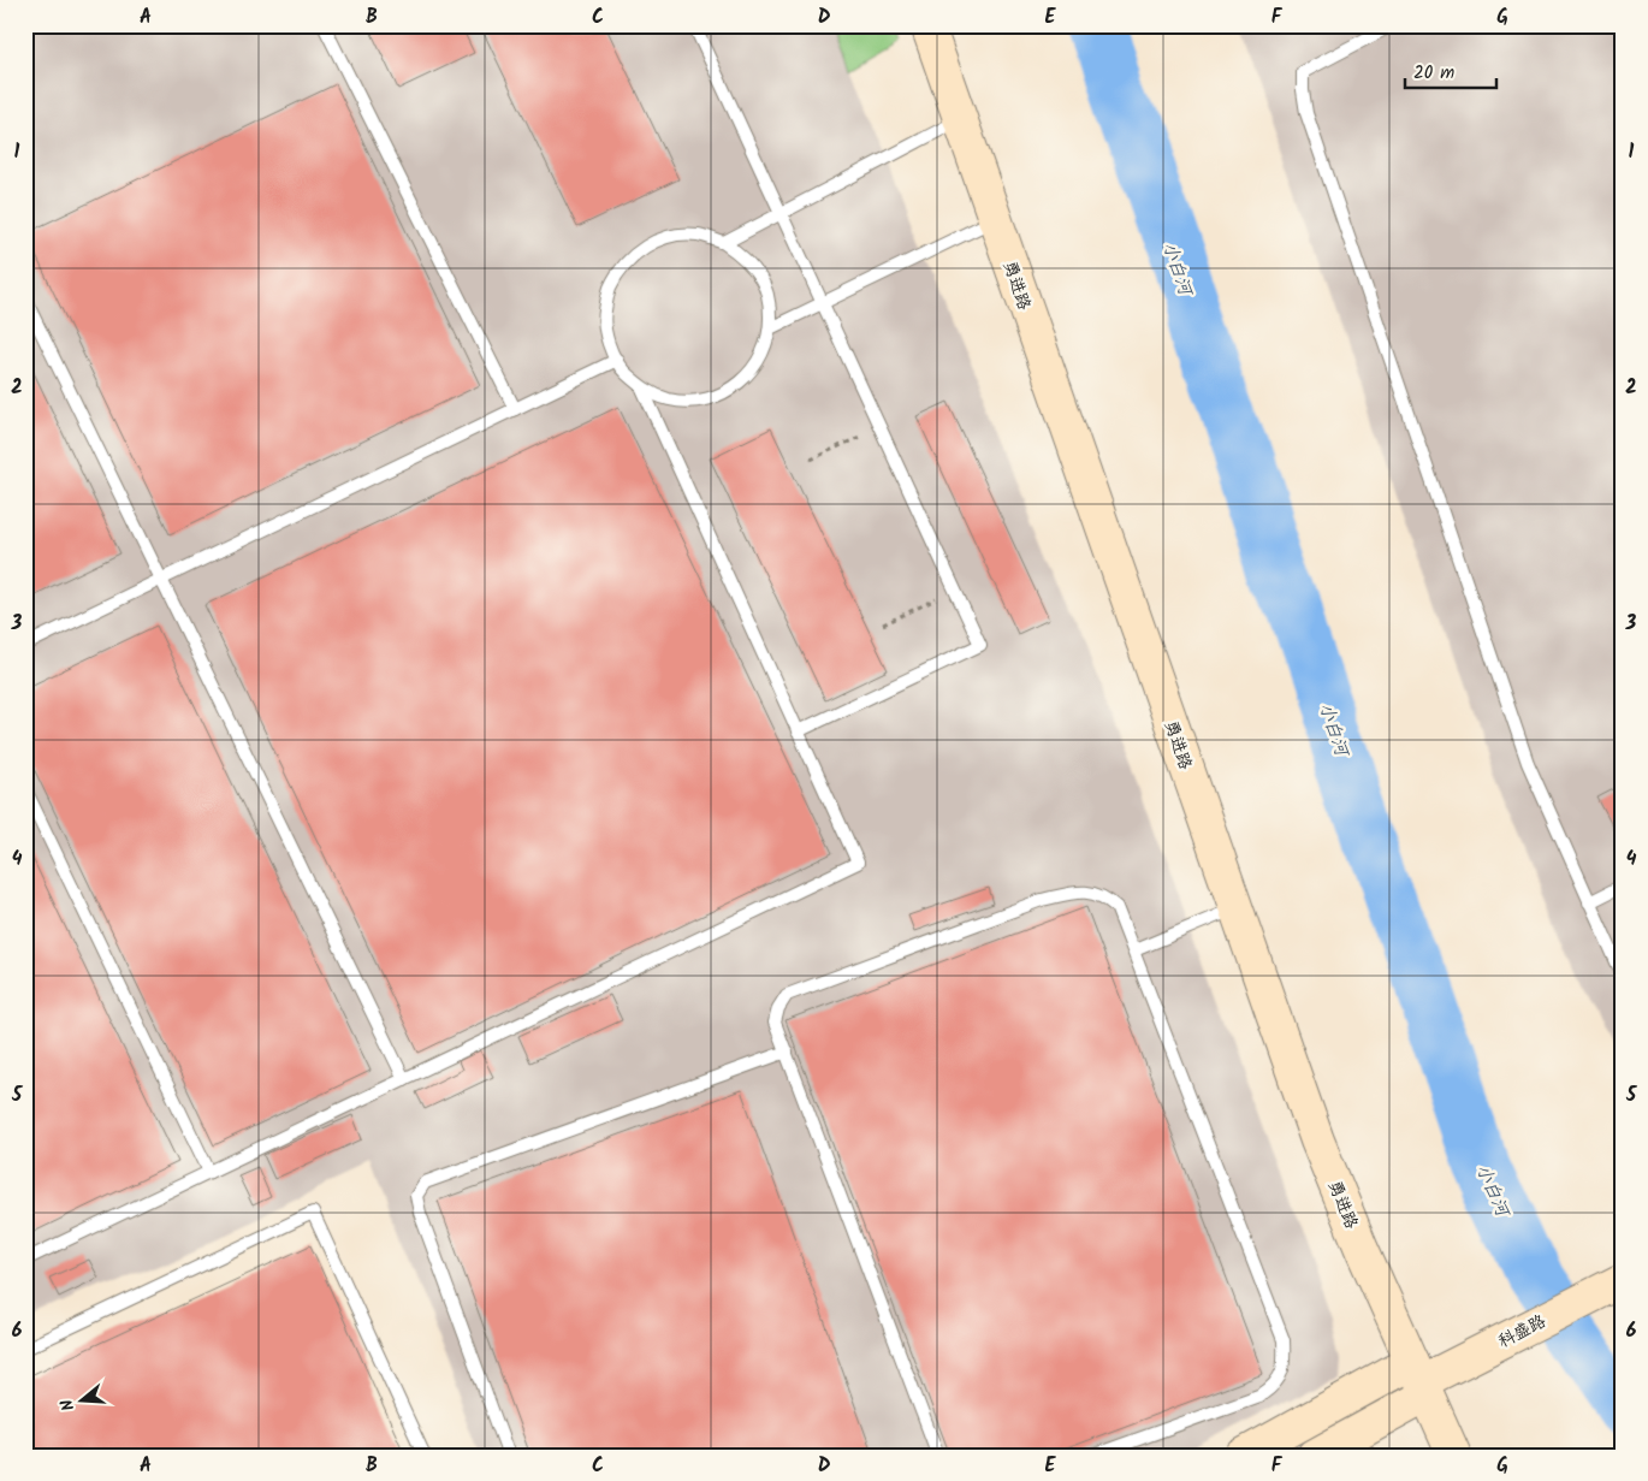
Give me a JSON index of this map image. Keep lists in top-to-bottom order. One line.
{"streets":{"street":["勇进路","科盛路"]},"crossings":[["勇进路","科盛路"]],"water":["小白河"],"scale_bar":"20 m","north":"left","grid":{"columns":["A","B","C","D","E","F","G"],"rows":["1","2","3","4","5","6"]}}
